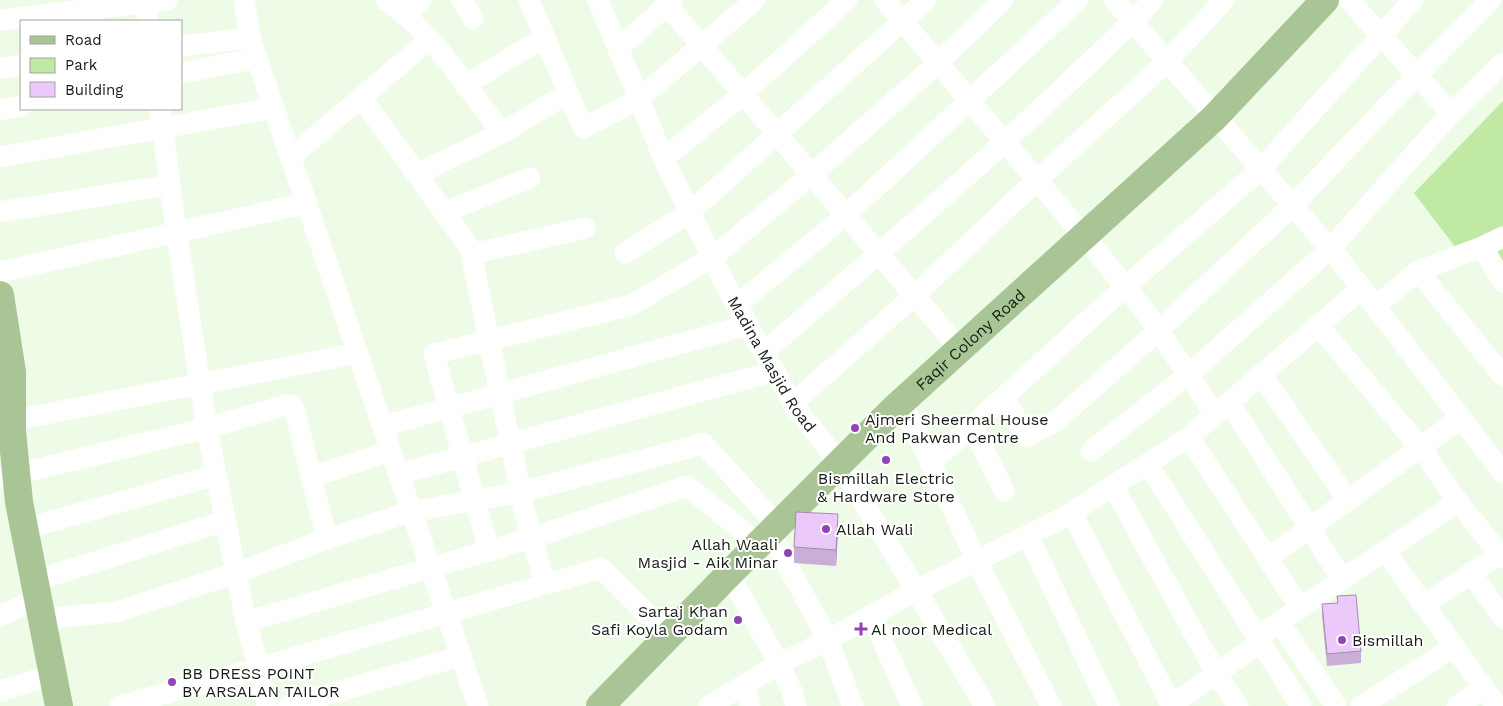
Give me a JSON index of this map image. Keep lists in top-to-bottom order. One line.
{"streets":{"main road":["Faqir Colony Road"],"street":["Madina Masjid Road"]},"crossings":[["Faqir Colony Road","Madina Masjid Road"]],"places":{"other":["Ajmeri Sheermal House And Pakwan Centre","Bismillah Electric & Hardware Store","Allah Wali","Allah Waali Masjid - Aik Minar","Sartaj Khan Safi Koyla Godam","Bismillah","BB DRESS POINT BY ARSALAN TAILOR"],"health":["Al noor Medical"]},"legend":["Road","Park","Building"]}
